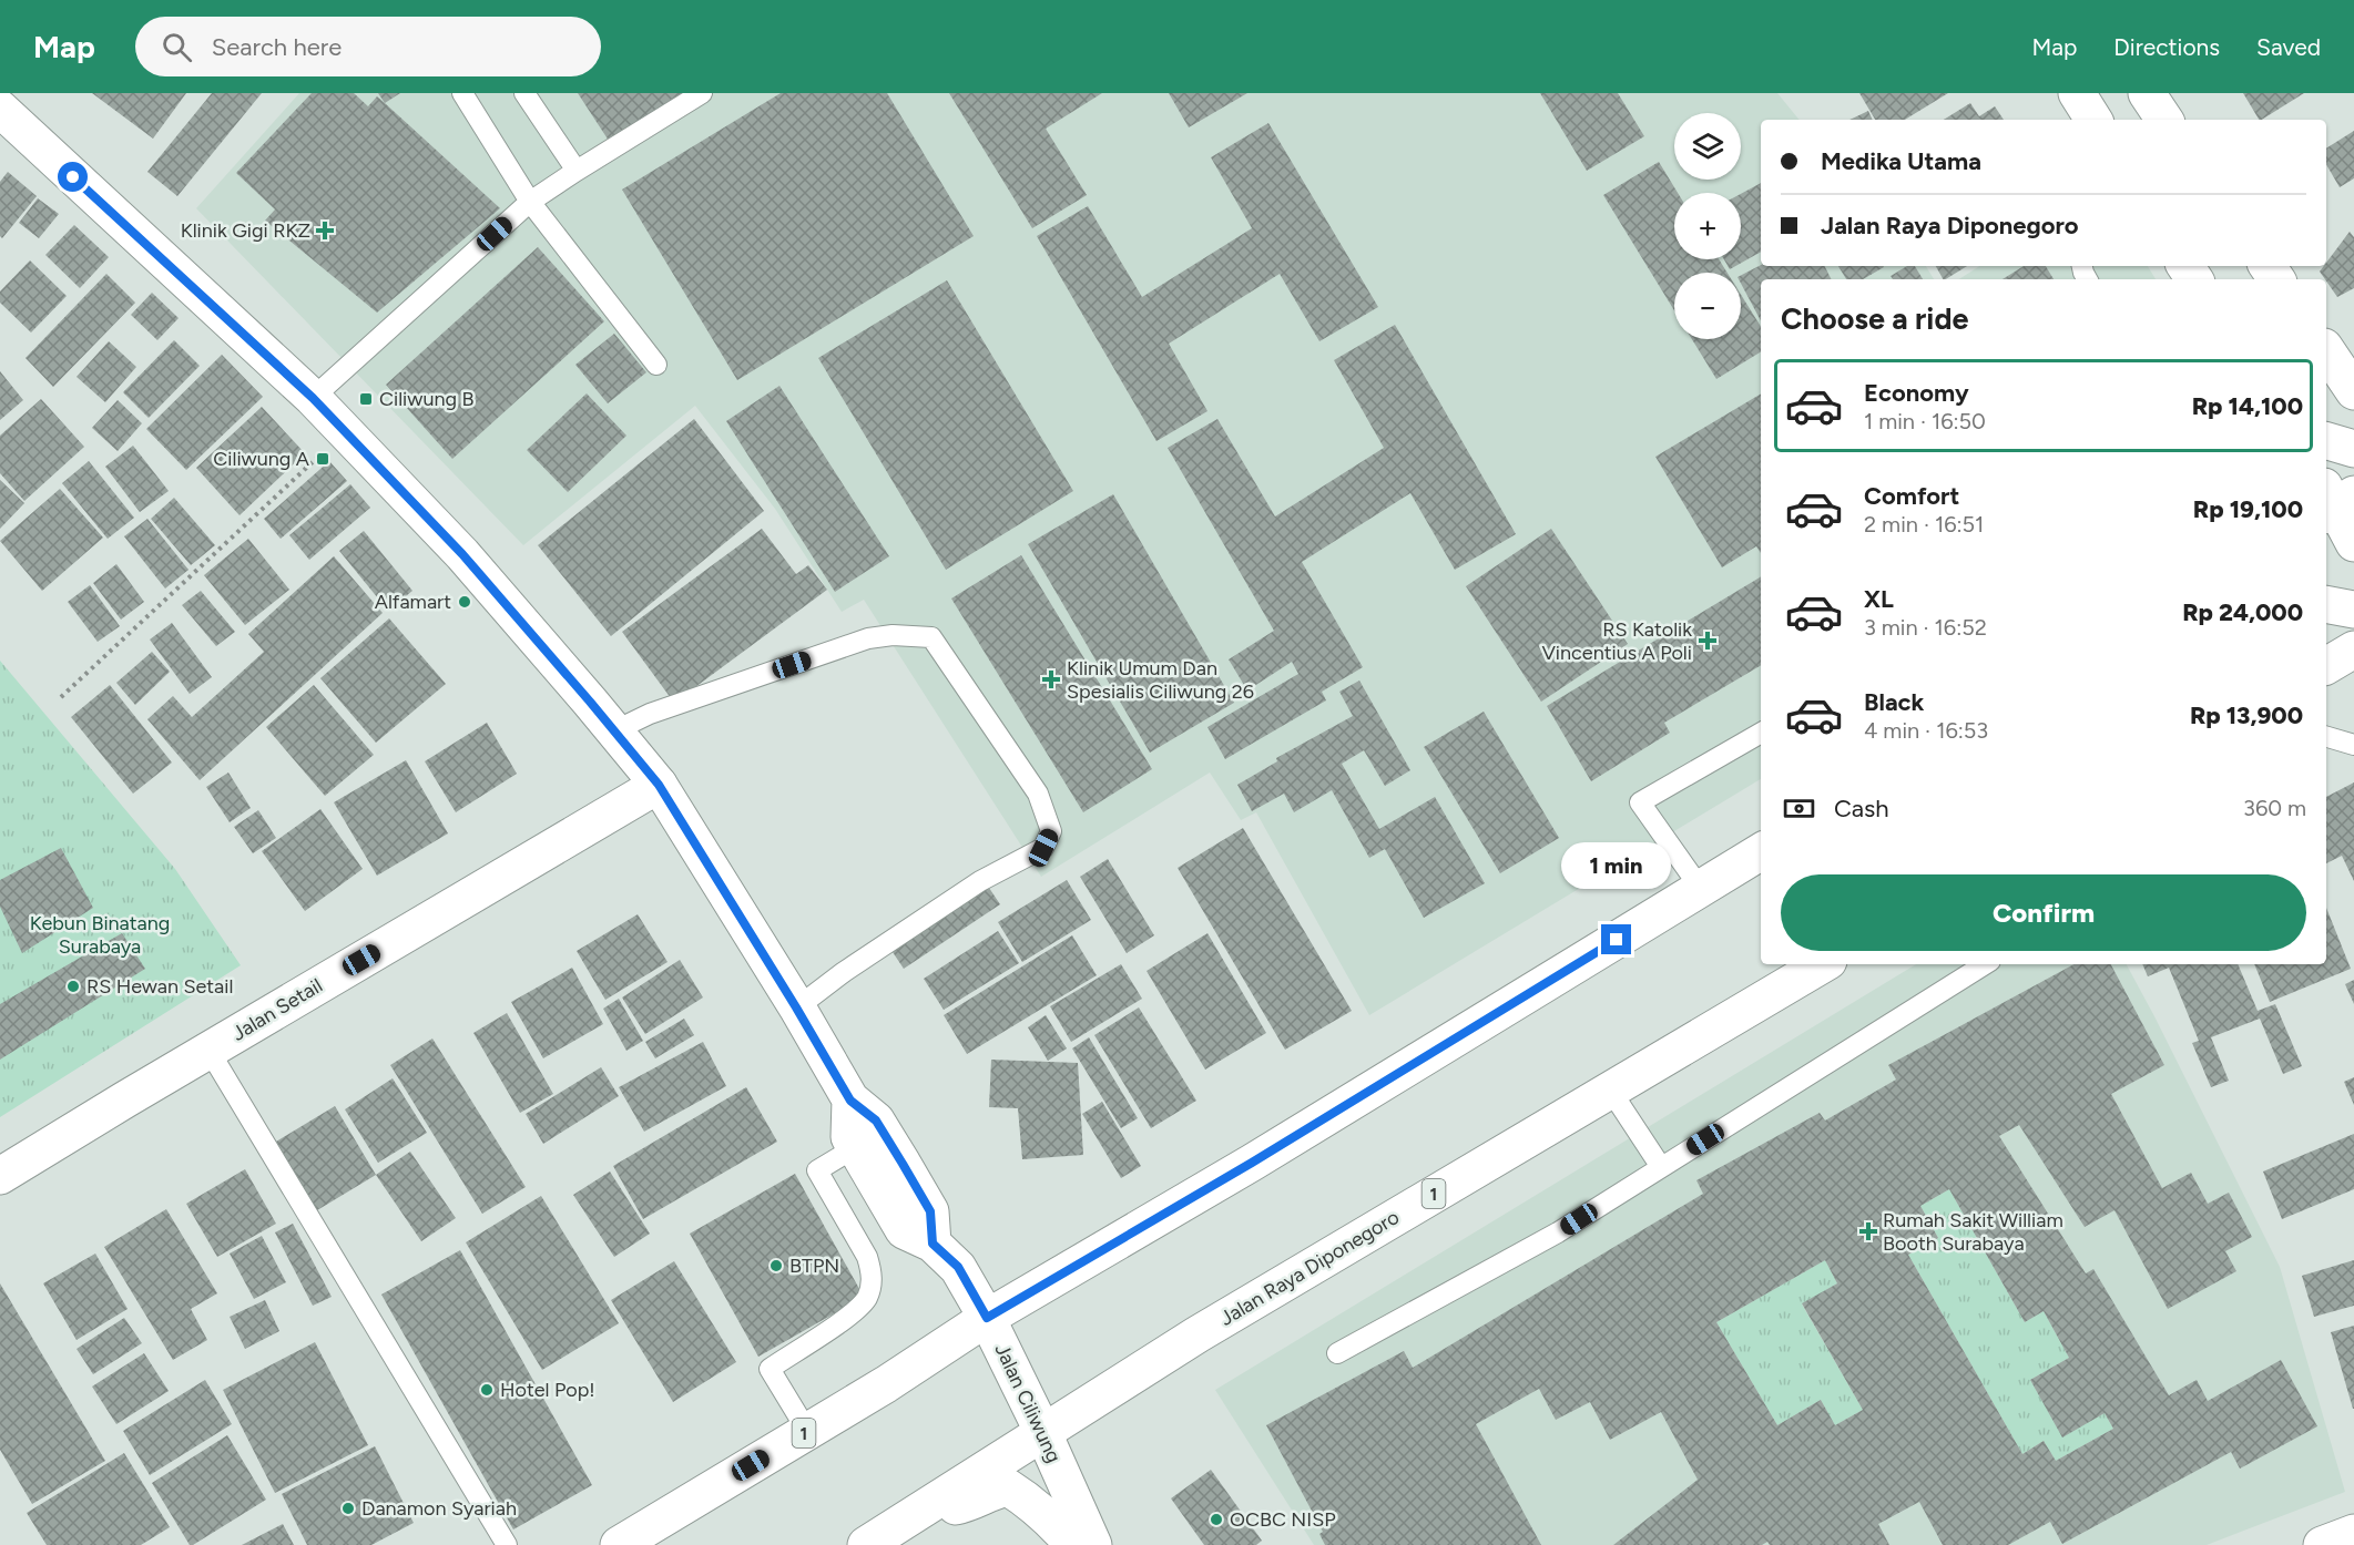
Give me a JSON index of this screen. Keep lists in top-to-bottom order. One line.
{"streets":{"main road":["Jalan Setail","1","Jalan Raya Diponegoro","Jalan Ciliwung"]},"crossings":[["1","Jalan Ciliwung"],["Jalan Raya Diponegoro","Jalan Ciliwung"]],"parks":["Kebun Binatang Surabaya"],"places":{"health":["Klinik Gigi RKZ","RS Katolik Vincentius A Poli","Klinik Umum Dan Spesialis Ciliwung 26","Rumah Sakit William Booth Surabaya"],"transit":["Ciliwung B","Ciliwung A"],"other":["Alfamart","RS Hewan Setail","BTPN","Hotel Pop!","Danamon Syariah","OCBC NISP"]},"page":{"header":"Map","search":"Search here","nav":["Map","Directions","Saved"],"map_buttons":["+","−"],"banner":["Medika Utama","Jalan Raya Diponegoro"],"heading":"Choose a ride","list":[{"name":"Economy","note":"1 min · 16:50","value":"Rp 14,100"},{"name":"Comfort","note":"2 min · 16:51","value":"Rp 19,100"},{"name":"XL","note":"3 min · 16:52","value":"Rp 24,000"},{"name":"Black","note":"4 min · 16:53","value":"Rp 13,900"}],"pay":["Cash","360 m"],"bubble":"1 min","buttons":"Confirm"}}
